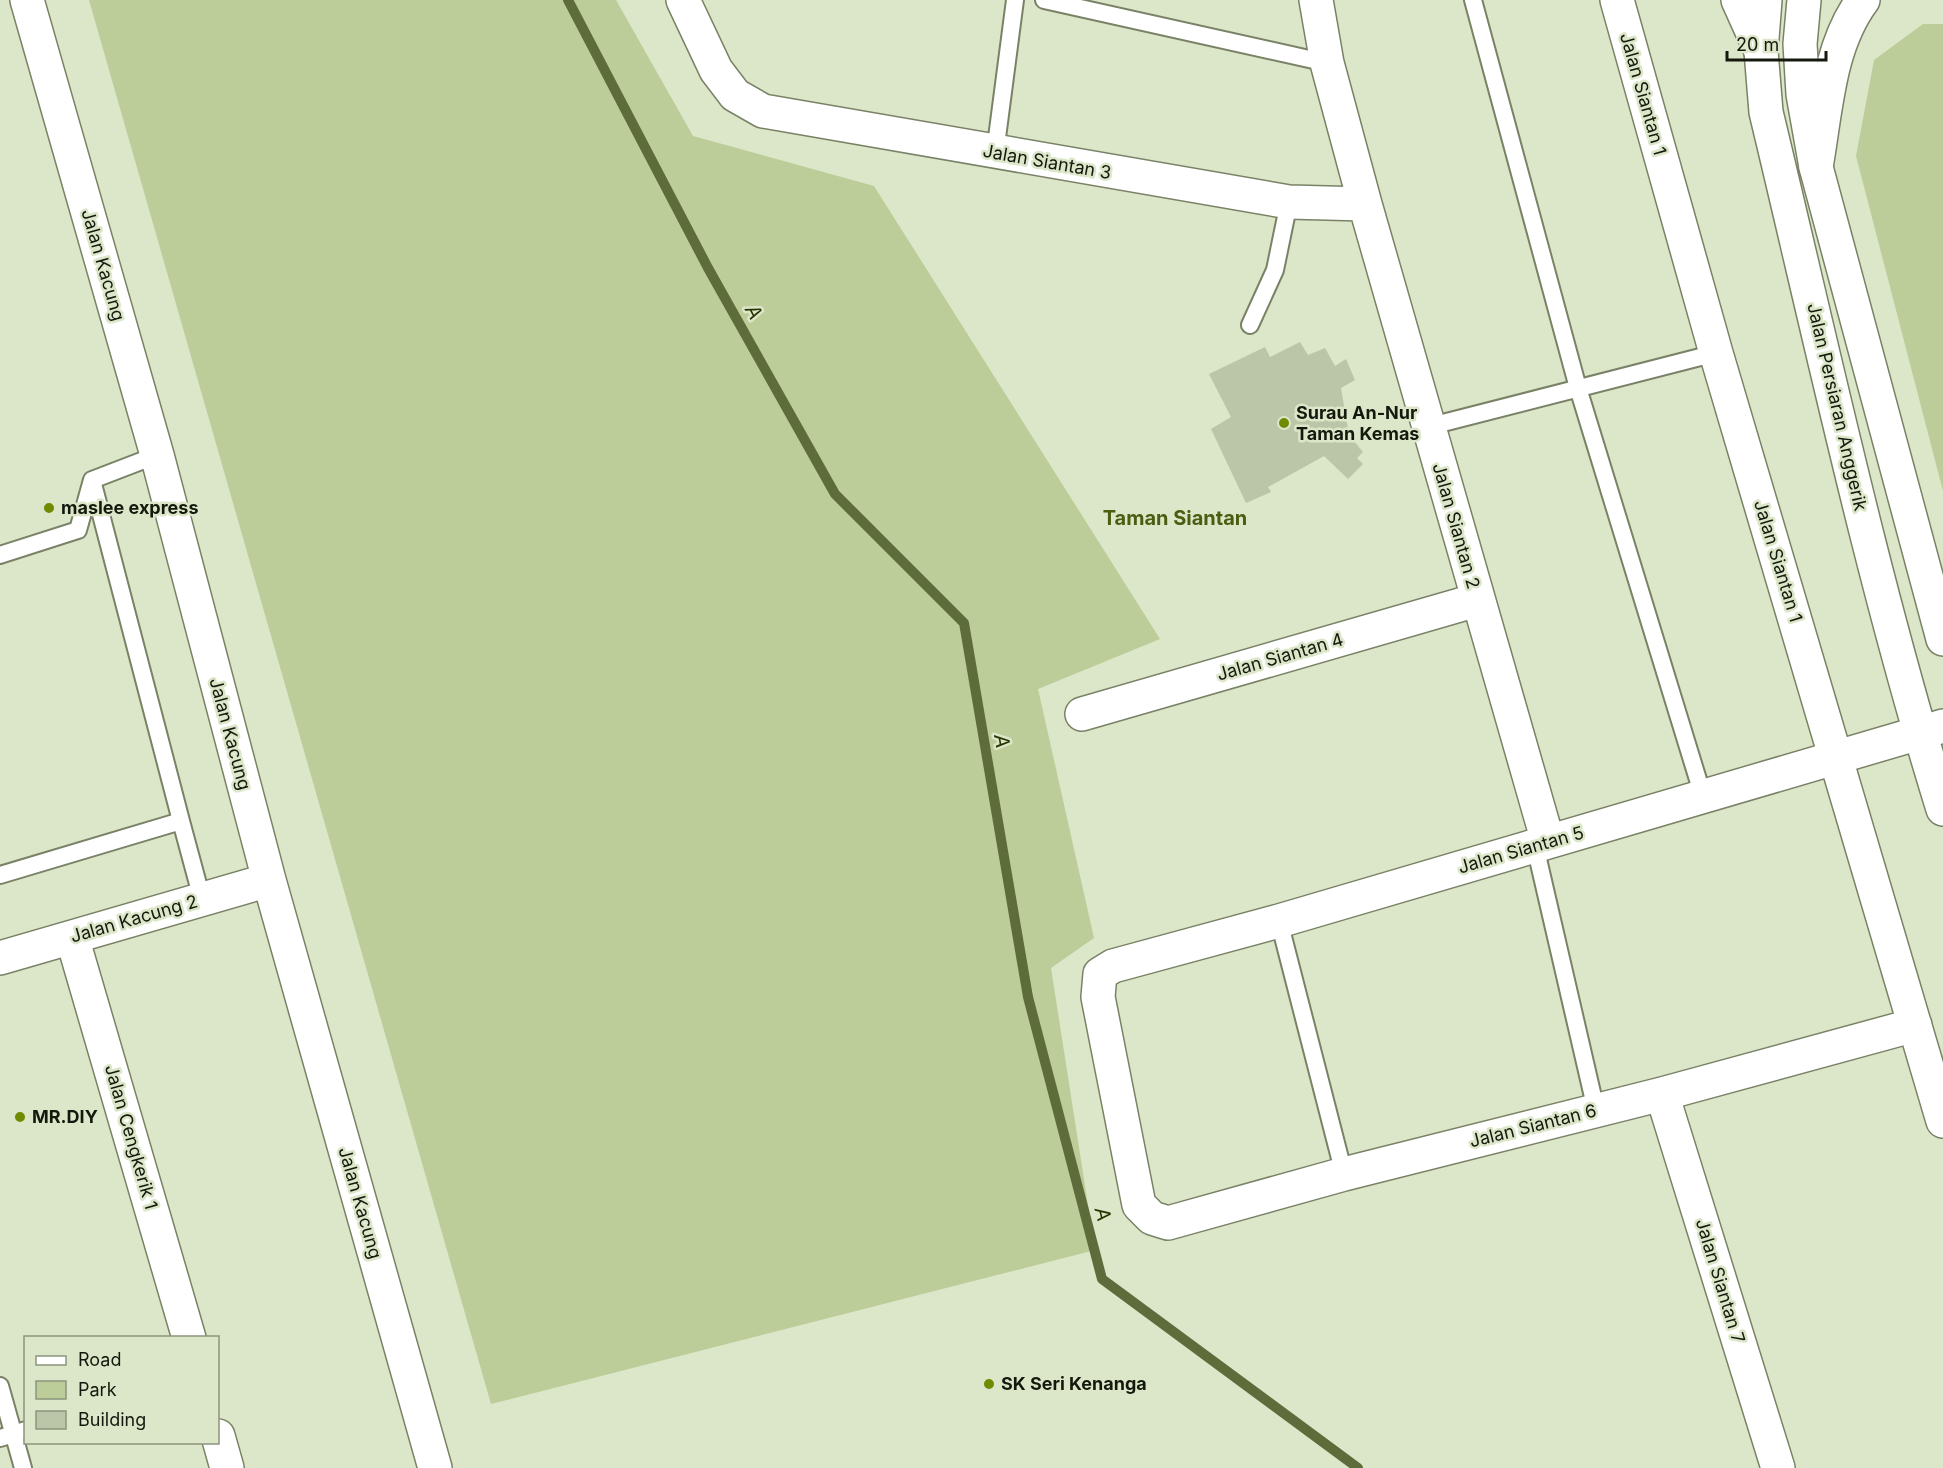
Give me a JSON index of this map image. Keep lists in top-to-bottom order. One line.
{"streets":{"street":["Jalan Siantan 1","Jalan Siantan 3","Jalan Kacung","Jalan Persiaran Anggerik","Jalan Siantan 2","Jalan Siantan 4","Jalan Siantan 5","Jalan Kacung 2","Jalan Siantan 6","Jalan Cengkerik 1","Jalan Siantan 7"]},"crossings":[["Jalan Siantan 1","Jalan Siantan 5"],["Jalan Siantan 1","Jalan Siantan 6"],["Jalan Siantan 3","Jalan Siantan 2"],["Jalan Kacung","Jalan Kacung 2"],["Jalan Persiaran Anggerik","Jalan Siantan 5"],["Jalan Siantan 2","Jalan Siantan 4"],["Jalan Siantan 2","Jalan Siantan 5"],["Jalan Siantan 5","Jalan Siantan 6"],["Jalan Kacung 2","Jalan Cengkerik 1"],["Jalan Siantan 6","Jalan Siantan 7"]],"districts":["Taman Siantan"],"water":["A"],"places":["Surau An-Nur Taman Kemas","maslee express","MR.DIY","SK Seri Kenanga"],"legend":["Road","Park","Building"],"scale_bar":"20 m"}
